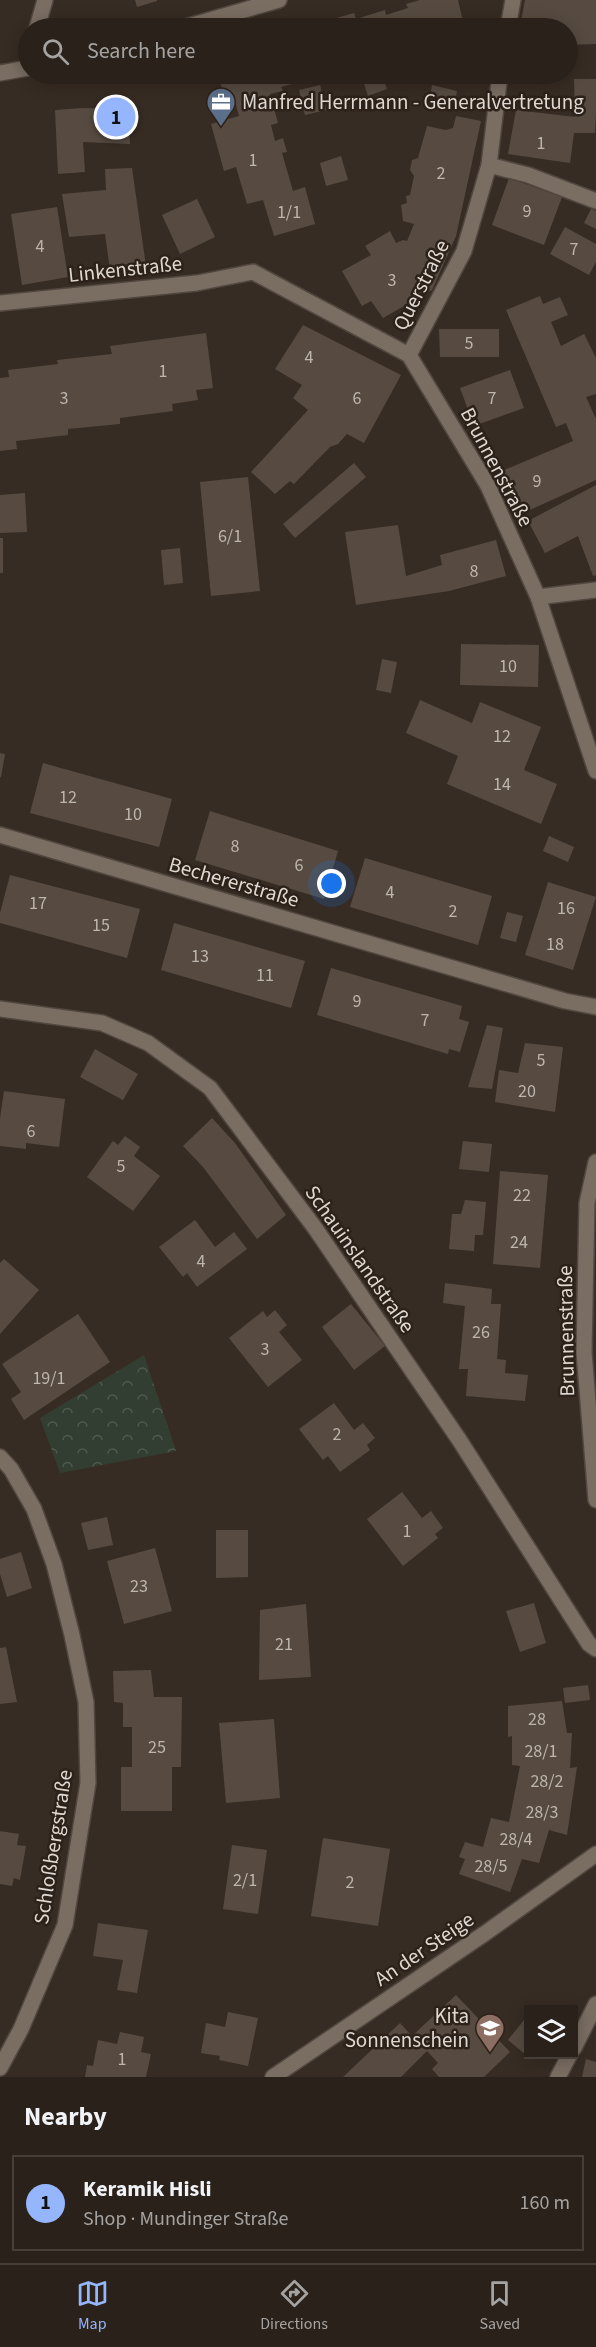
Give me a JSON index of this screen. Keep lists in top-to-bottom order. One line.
{"streets":{"street":["Linkenstraße","Querstraße","Brunnenstraße","Bechererstraße","Schauinslandstraße","Schloßbergstraße","An der Steige"]},"crossings":[["Linkenstraße","Querstraße"],["Linkenstraße","Brunnenstraße"],["Querstraße","Brunnenstraße"]],"places":{"office":["Manfred Herrmann - Generalvertretung"],"school or university":["Kita Sonnenschein"]},"house_numbers":["1","1","2","9","1/1","4","7","3","5","4","1","3","6","7","9","6/1","8","10","12","14","12","10","8","6","4","17","16","2","15","18","13","11","9","7","5","20","6","5","22","24","4","26","3","19/1","2","1","23","21","28","25","28/1","28/2","28/3","28/4","28/5","2/1","2","1"],"page":{"search":"Search here","pins":"1","heading":"Nearby","list":[{"mark":"1","name":"Keramik Hisli","note":"Shop · Mundinger Straße","value":"160 m"}],"nav":["Map","Directions","Saved"]}}
